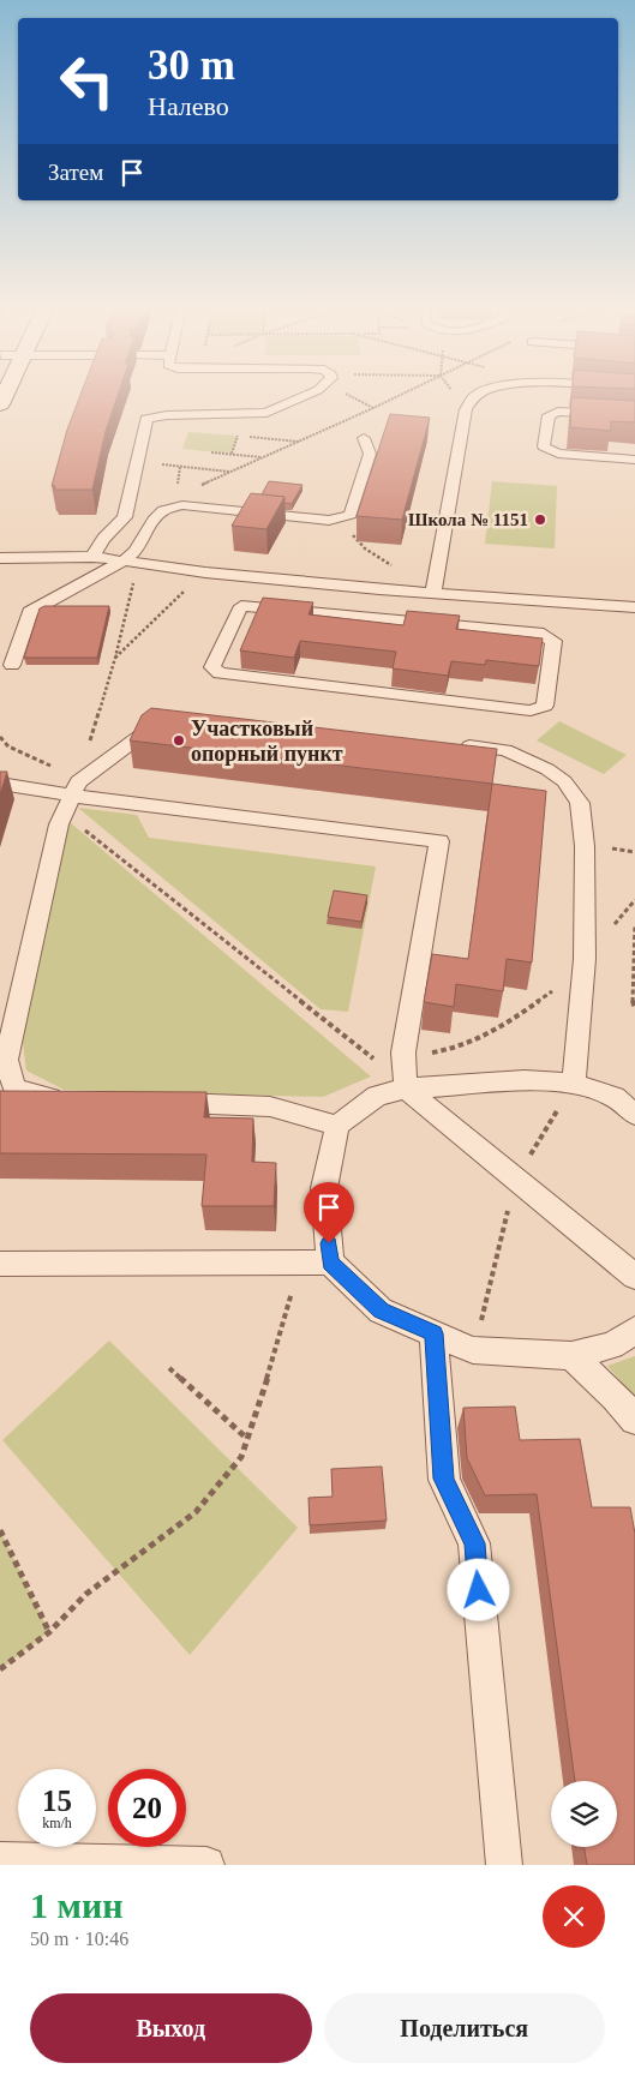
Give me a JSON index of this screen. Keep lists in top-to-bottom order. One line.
{"places":["Школа № 1151","Участковый опорный пункт"],"page":{"turn":["30 m","Налево"],"then":"Затем","speed":"15 km/h","limit":"20","heading":["1 мин","50 m · 10:46"],"buttons":["Выход","Поделиться"]}}
